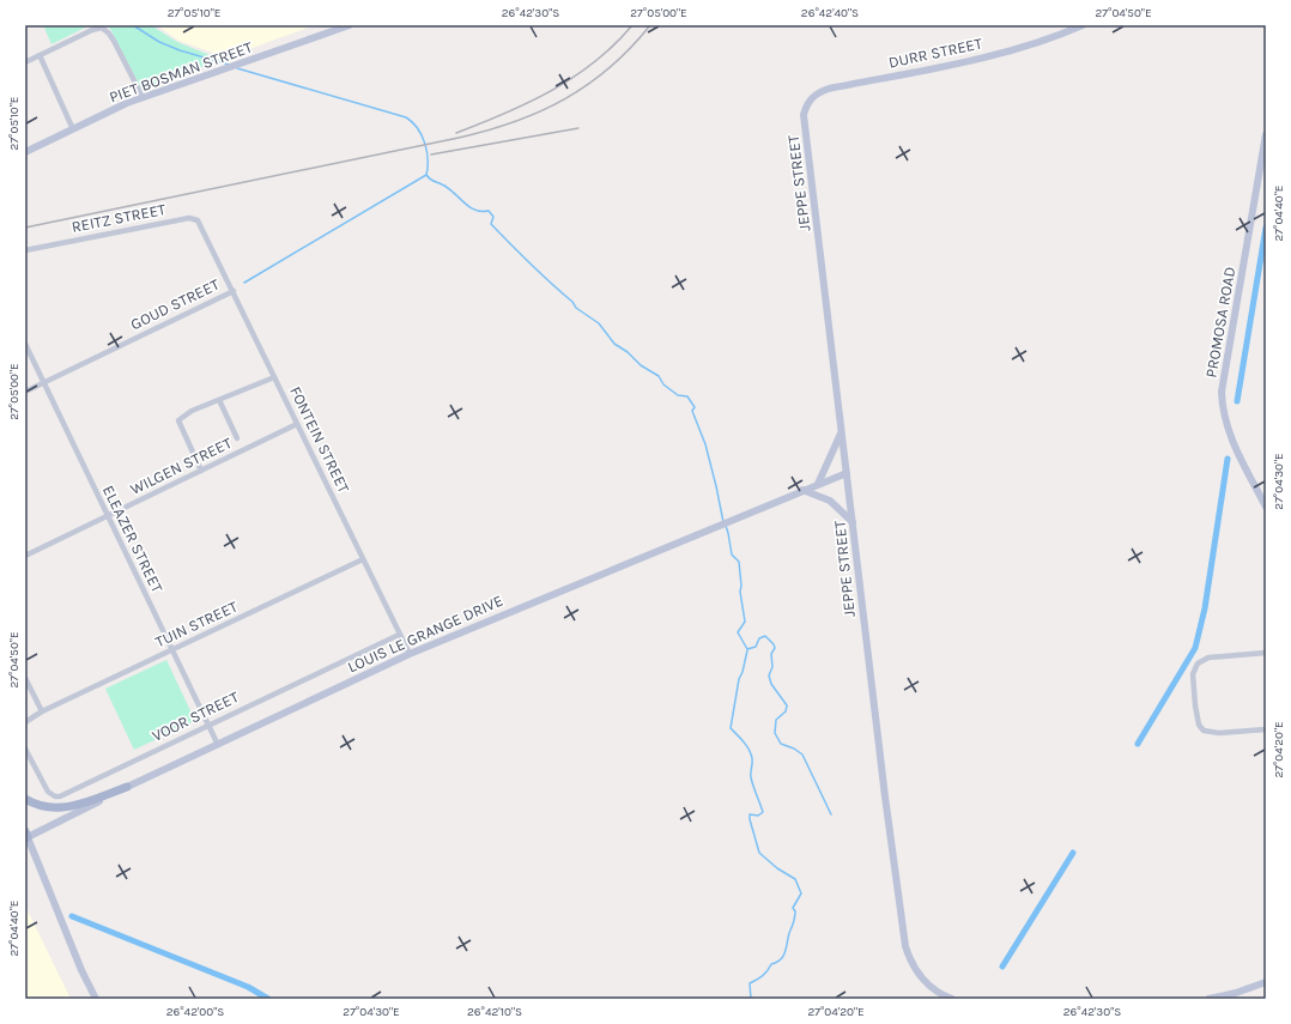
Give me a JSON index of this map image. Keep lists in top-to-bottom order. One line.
{"streets":{"street":["DURR STREET","PIET BOSMAN STREET","JEPPE STREET","REITZ STREET","GOUD STREET","PROMOSA ROAD","FONTEIN STREET","WILGEN STREET","ELEAZER STREET","TUIN STREET","LOUIS LE GRANGE DRIVE","VOOR STREET"]},"crossings":[["DURR STREET","JEPPE STREET"],["JEPPE STREET","LOUIS LE GRANGE DRIVE"],["REITZ STREET","FONTEIN STREET"],["GOUD STREET","FONTEIN STREET"],["GOUD STREET","ELEAZER STREET"],["FONTEIN STREET","WILGEN STREET"],["FONTEIN STREET","TUIN STREET"],["FONTEIN STREET","LOUIS LE GRANGE DRIVE"],["FONTEIN STREET","VOOR STREET"],["WILGEN STREET","ELEAZER STREET"],["ELEAZER STREET","TUIN STREET"],["ELEAZER STREET","LOUIS LE GRANGE DRIVE"],["ELEAZER STREET","VOOR STREET"]],"coordinates":["27°05'10\"E","26°42'30\"S","27°05'00\"E","26°42'40\"S","27°04'50\"E","27°04'40\"E","27°04'30\"E","27°04'20\"E","26°42'00\"S","26°42'10\"S"]}
